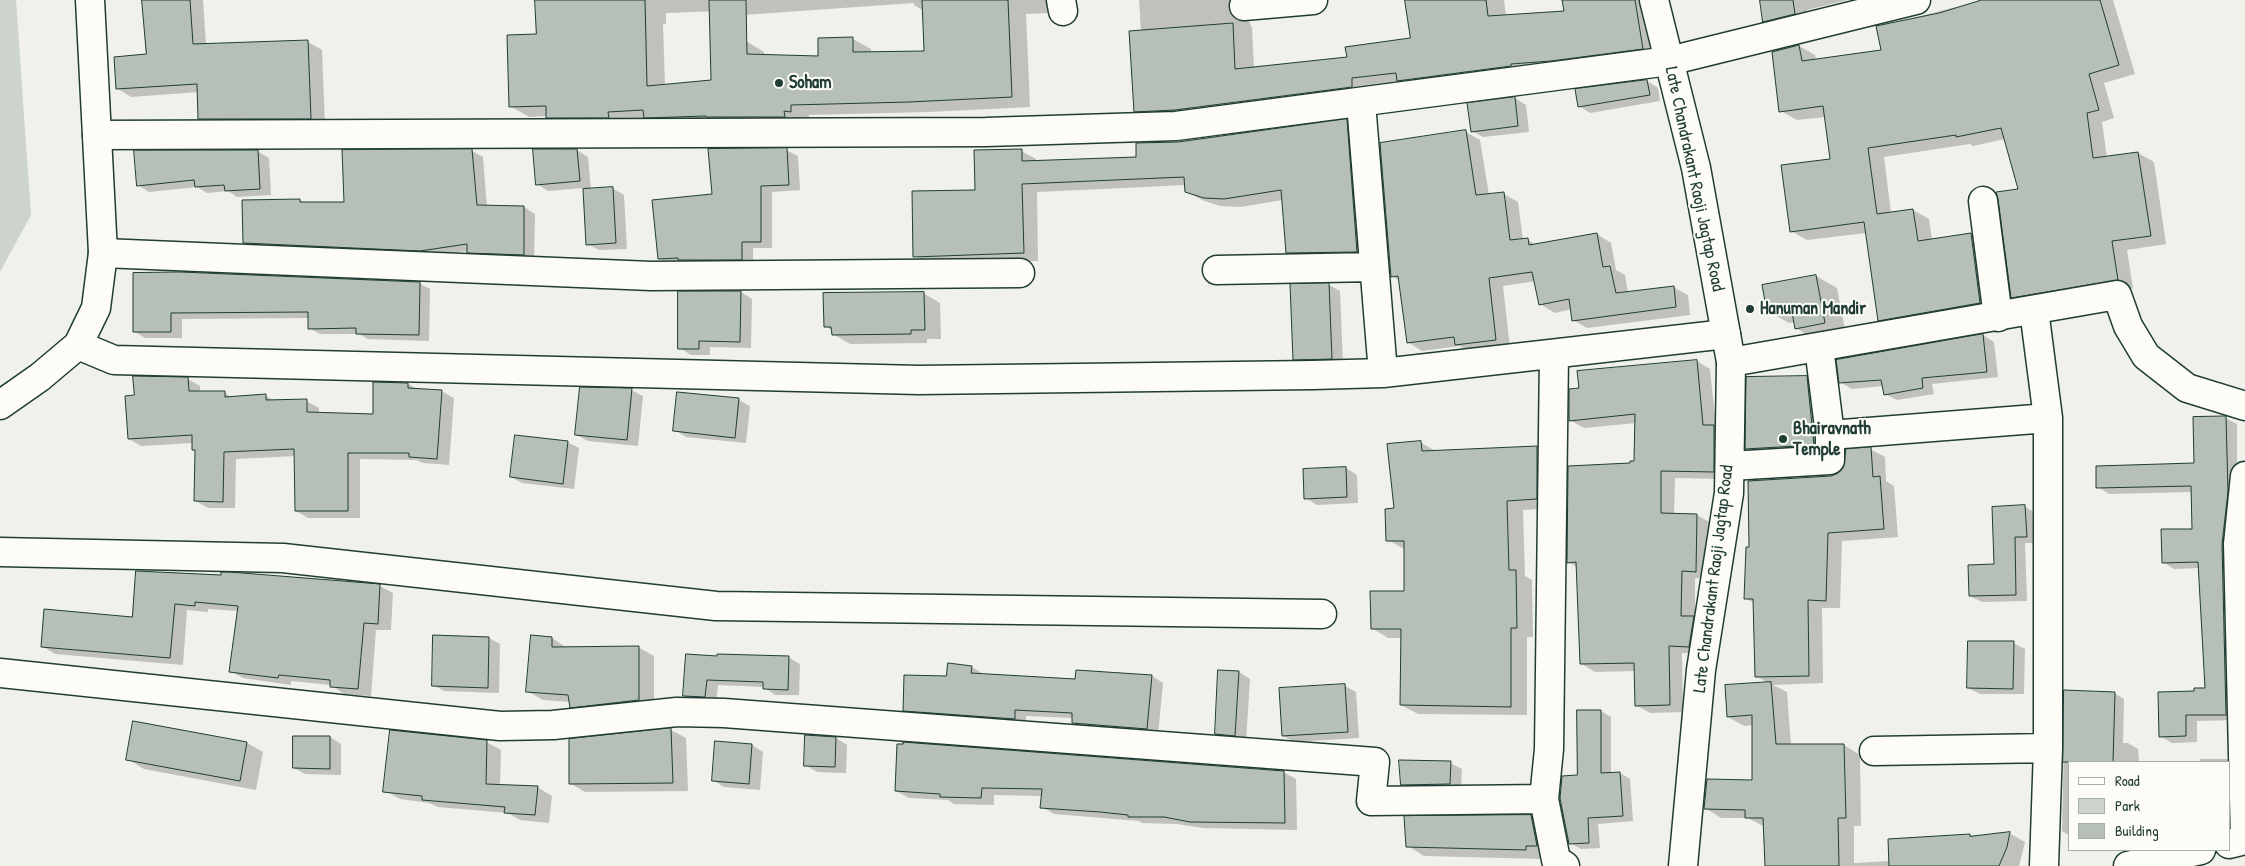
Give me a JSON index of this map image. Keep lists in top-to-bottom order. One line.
{"streets":{"street":["Late Chandrakant Raoji Jagtap Road"]},"places":["Soham","Hanuman Mandir","Bhairavnath Temple"],"legend":["Road","Park","Building"]}
